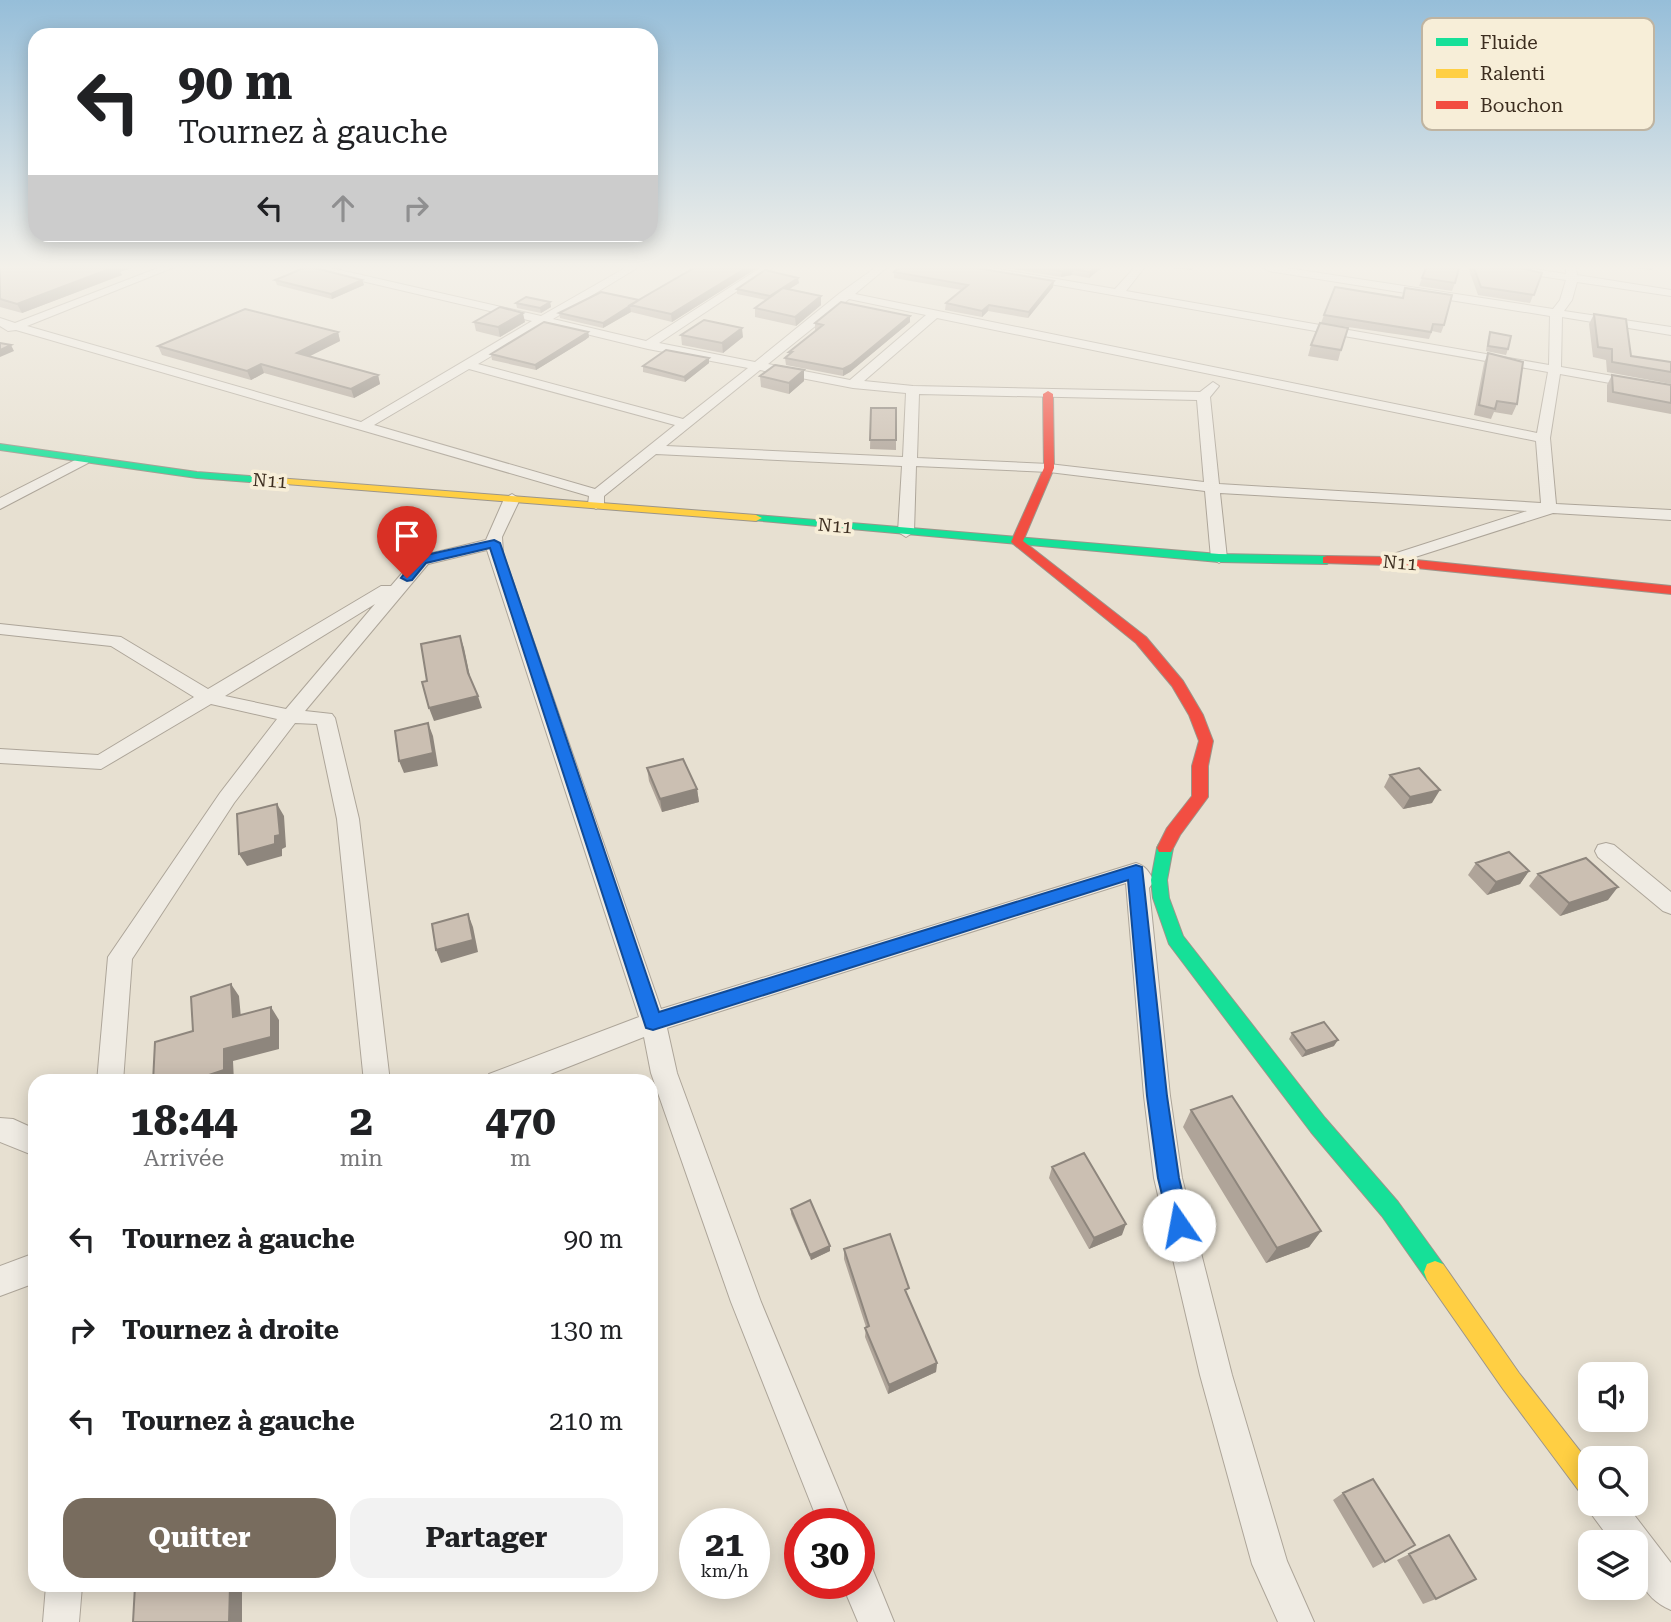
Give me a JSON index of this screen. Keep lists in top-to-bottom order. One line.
{"streets":{"main road":["N11"]},"legend":["Fluide","Ralenti","Bouchon"],"page":{"turn":["90 m","Tournez à gauche"],"eta":["18:44","Arrivée","2","min","470","m"],"list":[{"name":"Tournez à gauche","value":"90 m"},{"name":"Tournez à droite","value":"130 m"},{"name":"Tournez à gauche","value":"210 m"}],"buttons":["Quitter","Partager"],"speed":"21 km/h","limit":"30"}}
